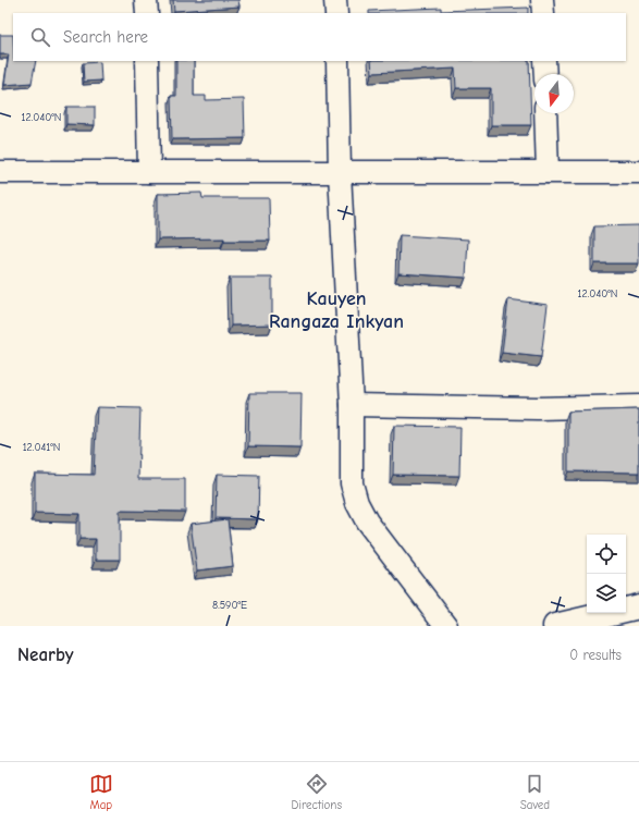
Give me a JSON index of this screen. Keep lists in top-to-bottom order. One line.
{"districts":["Kauyen Rangaza Inkyan"],"north":"bottom","page":{"search":"Search here","heading":["Nearby","0 results"],"nav":["Map","Directions","Saved"]},"coordinates":["12.040°N","12.041°N","8.590°E"]}
